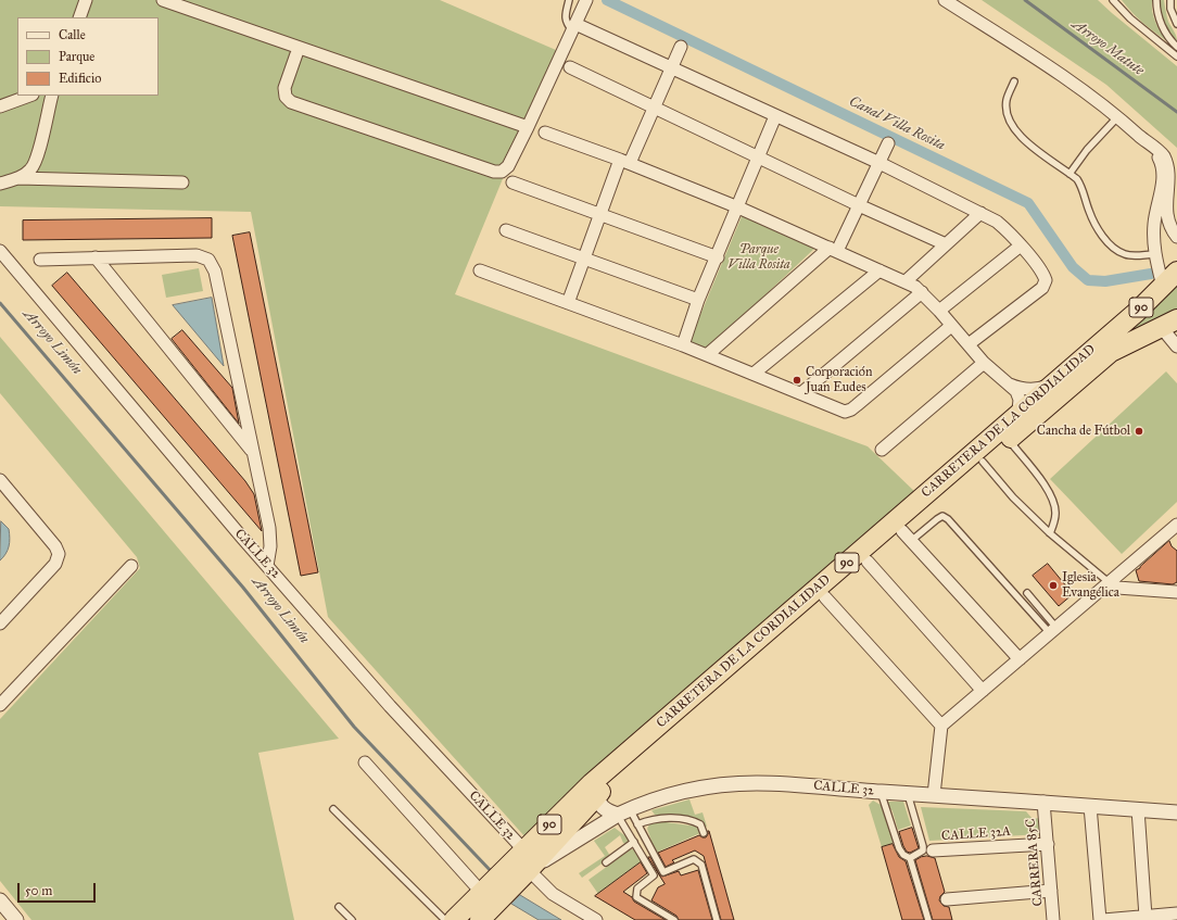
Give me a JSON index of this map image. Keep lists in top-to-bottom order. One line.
{"streets":{"highway":["90","CARRETERA DE LA CORDIALIDAD"],"street":["CALLE 32","CALLE 32A","CARRERA 85C"]},"crossings":[["CARRETERA DE LA CORDIALIDAD","CALLE 32"],["CALLE 32","CARRERA 85C"],["CALLE 32A","CARRERA 85C"]],"water":["Arroyo Matute","Canal Villa Rosita","Arroyo Limón"],"parks":["Parque Villa Rosita"],"places":["Corporación Juan Eudes","Cancha de Fútbol","Iglesia Evangélica"],"legend":["Calle","Parque","Edificio"],"scale_bar":"50 m"}
